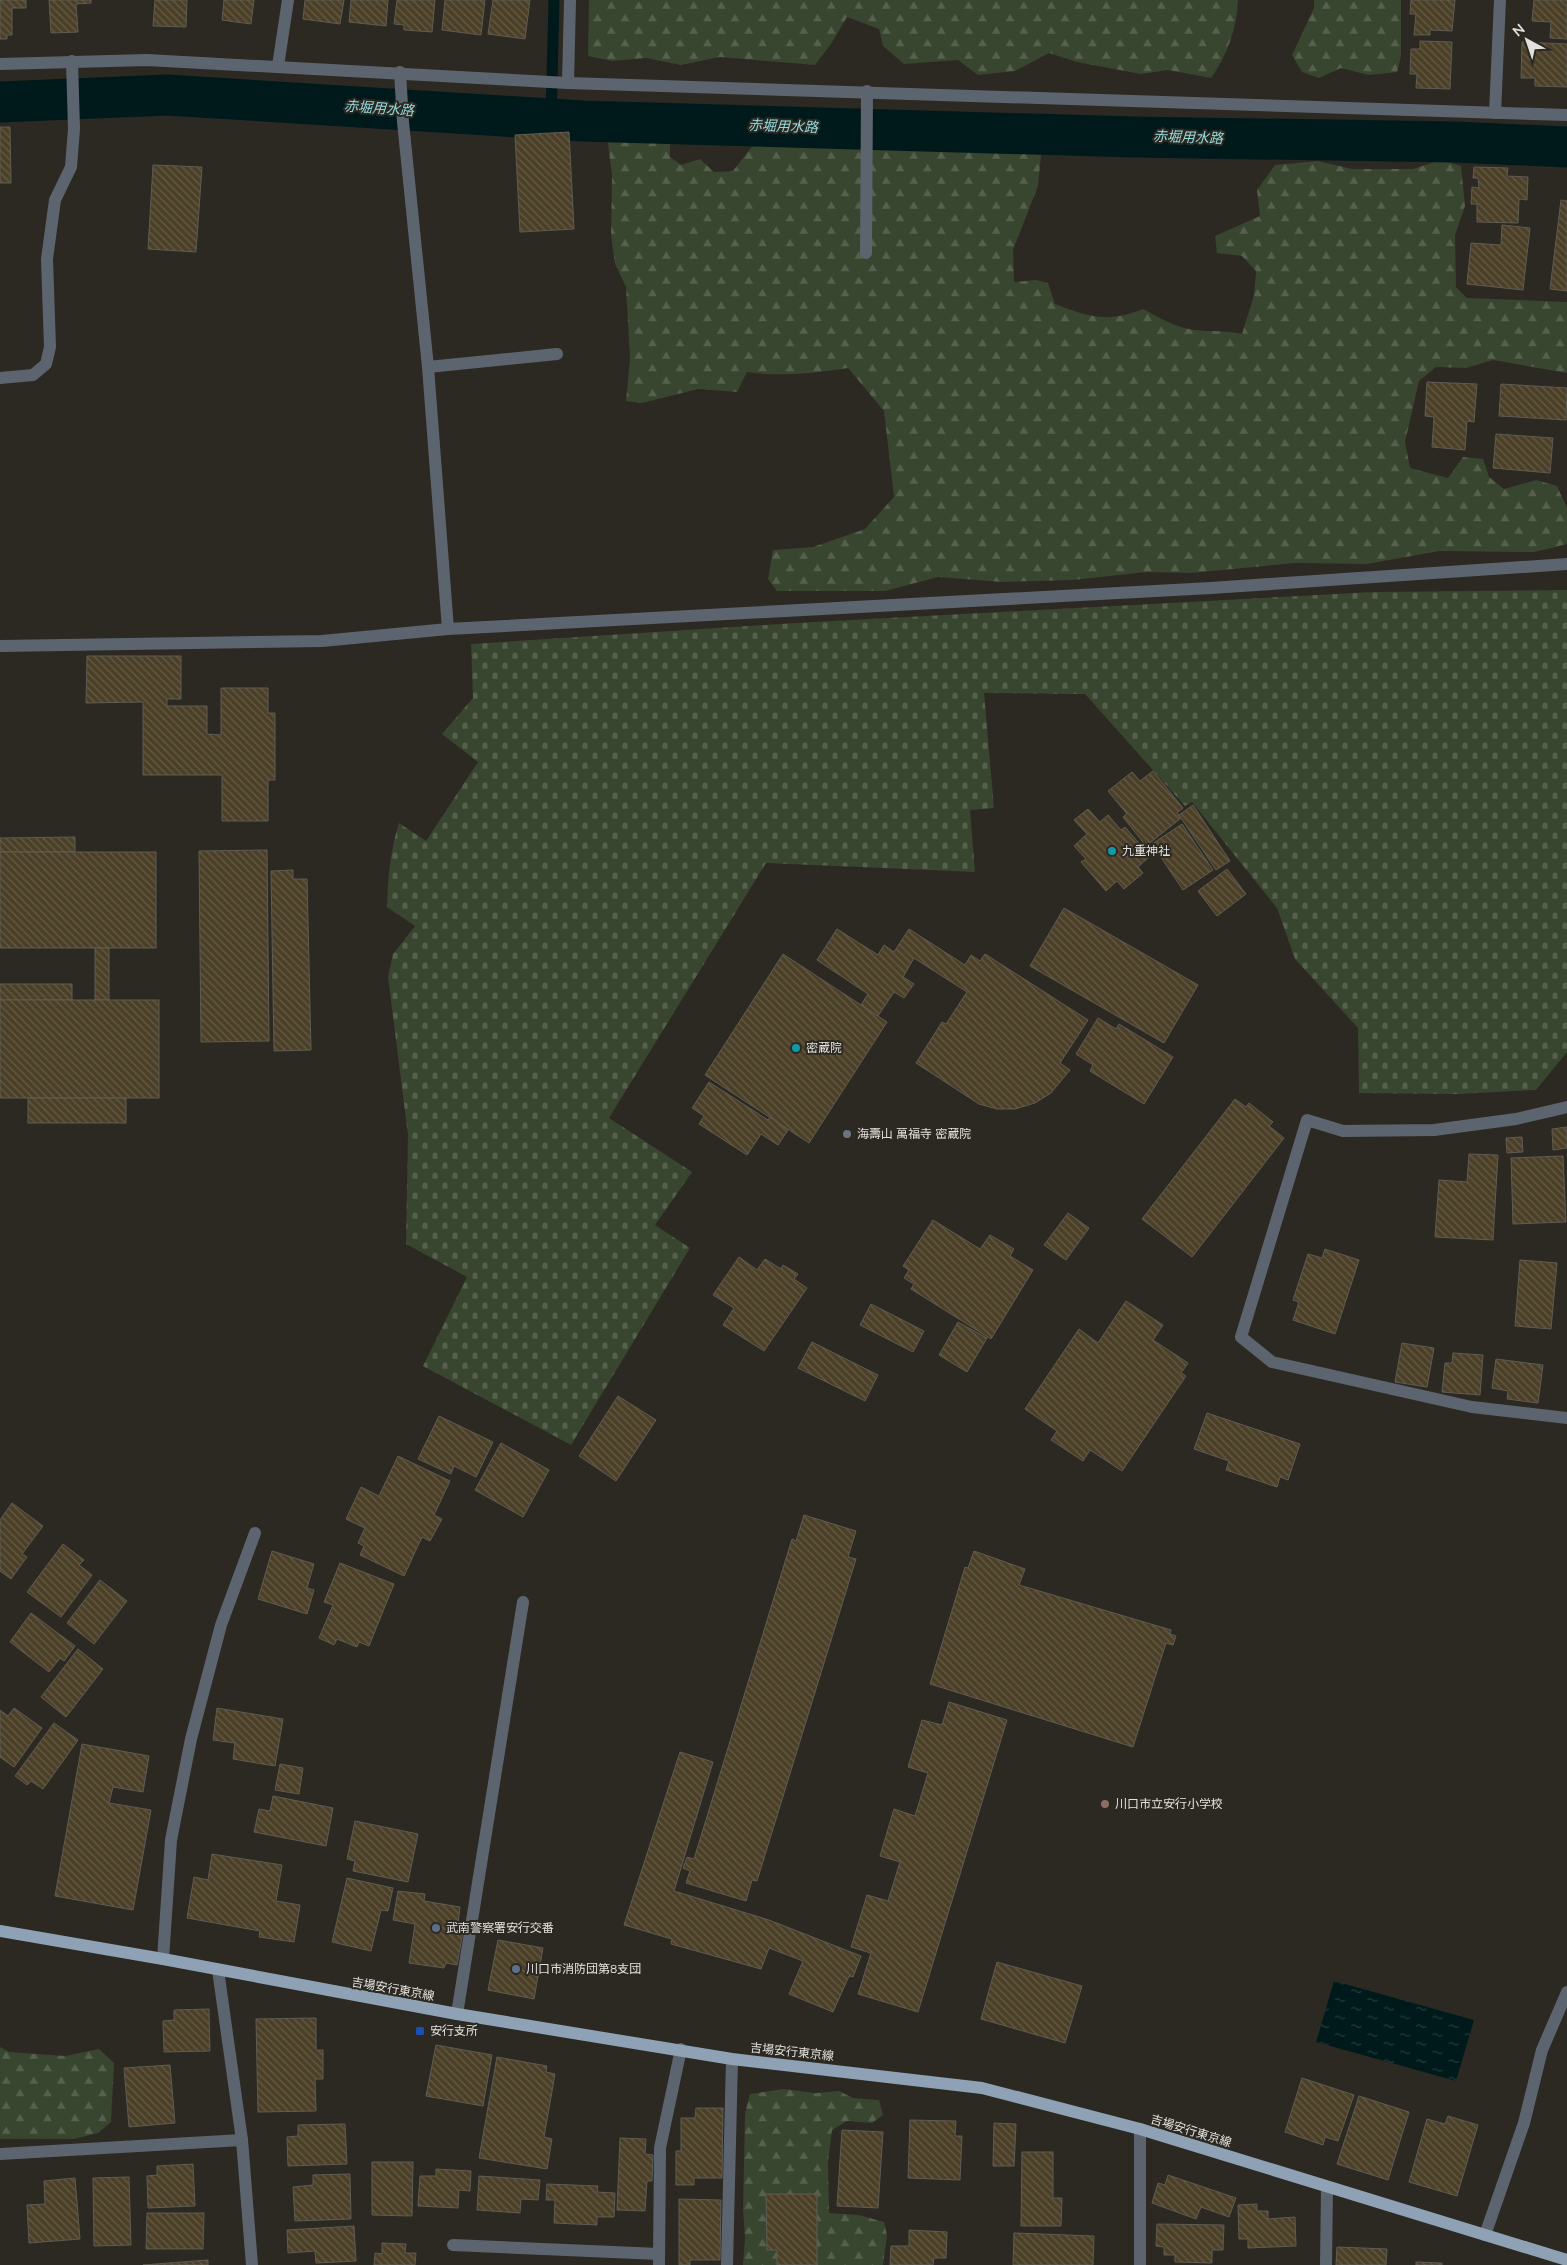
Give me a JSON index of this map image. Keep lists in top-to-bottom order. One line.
{"streets":{"main road":["吉場安行東京線"]},"water":["赤堀用水路"],"places":{"other":["九重神社","密蔵院","海壽山 萬福寺 密蔵院","川口市立安行小学校","武南警察署安行交番","川口市消防団第8支団"],"transit":["安行支所"]},"north":"top left"}
